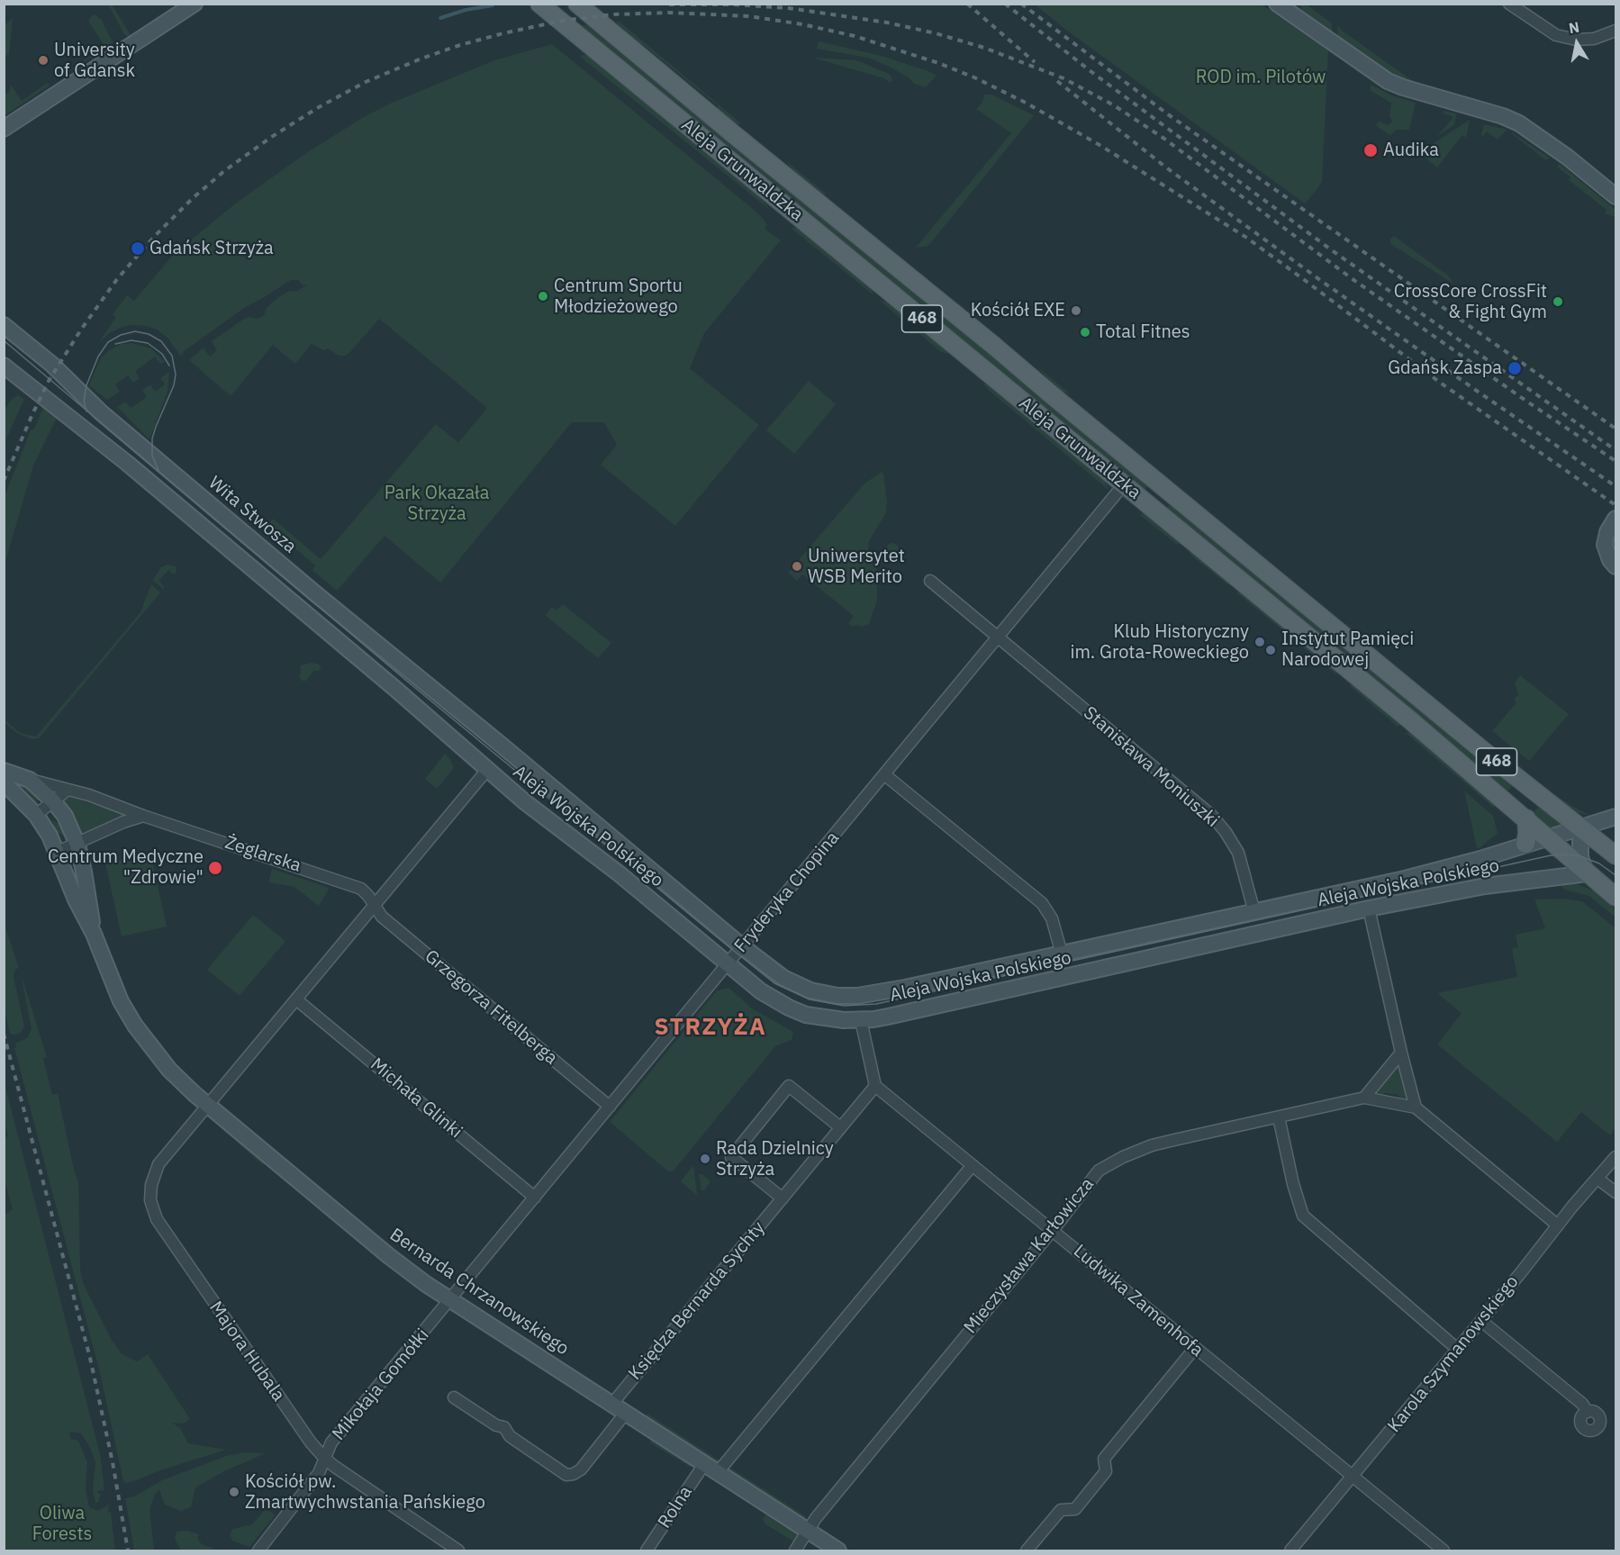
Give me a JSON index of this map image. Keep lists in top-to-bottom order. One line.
{"streets":{"main road":["Aleja Grunwaldzka","468"],"street":["Wita Stwosza","Stanisława Moniuszki","Aleja Wojska Polskiego","Żeglarska","Fryderyka Chopina","Grzegorza Fitelberga","Michała Glinki","Mieczysława Karłowicza","Bernarda Chrzanowskiego","Księdza Bernarda Sychty","Ludwika Zamenhofa","Majora Hubala","Karola Szymanowskiego","Mikołaja Gomółki","Rolna"]},"crossings":[["Aleja Grunwaldzka","Aleja Wojska Polskiego"],["Aleja Grunwaldzka","Fryderyka Chopina"],["Wita Stwosza","Aleja Wojska Polskiego"],["Stanisława Moniuszki","Aleja Wojska Polskiego"],["Stanisława Moniuszki","Fryderyka Chopina"],["Aleja Wojska Polskiego","Fryderyka Chopina"],["Aleja Wojska Polskiego","Majora Hubala"],["Żeglarska","Grzegorza Fitelberga"],["Żeglarska","Bernarda Chrzanowskiego"],["Żeglarska","Majora Hubala"],["Fryderyka Chopina","Grzegorza Fitelberga"],["Fryderyka Chopina","Michała Glinki"],["Fryderyka Chopina","Bernarda Chrzanowskiego"],["Fryderyka Chopina","Mikołaja Gomółki"],["Grzegorza Fitelberga","Majora Hubala"],["Michała Glinki","Majora Hubala"],["Mieczysława Karłowicza","Bernarda Chrzanowskiego"],["Mieczysława Karłowicza","Ludwika Zamenhofa"],["Mieczysława Karłowicza","Karola Szymanowskiego"],["Bernarda Chrzanowskiego","Księdza Bernarda Sychty"],["Bernarda Chrzanowskiego","Majora Hubala"],["Bernarda Chrzanowskiego","Mikołaja Gomółki"],["Bernarda Chrzanowskiego","Rolna"],["Księdza Bernarda Sychty","Ludwika Zamenhofa"],["Ludwika Zamenhofa","Karola Szymanowskiego"],["Majora Hubala","Mikołaja Gomółki"]],"districts":["STRZYŻA"],"parks":["ROD im. Pilotów","Park Okazała Strzyża","Oliwa Forests"],"places":["University of Gdansk","Audika","Gdańsk Strzyża","Centrum Sportu Młodzieżowego","CrossCore CrossFit & Fight Gym","Kościół EXE","Total Fitnes","Gdańsk Zaspa","Uniwersytet WSB Merito","Klub Historyczny im. Grota-Roweckiego","Instytut Pamięci Narodowej","Centrum Medyczne \"Zdrowie\"","Rada Dzielnicy Strzyża","Kościół pw. Zmartwychwstania Pańskiego"],"north":"top"}
